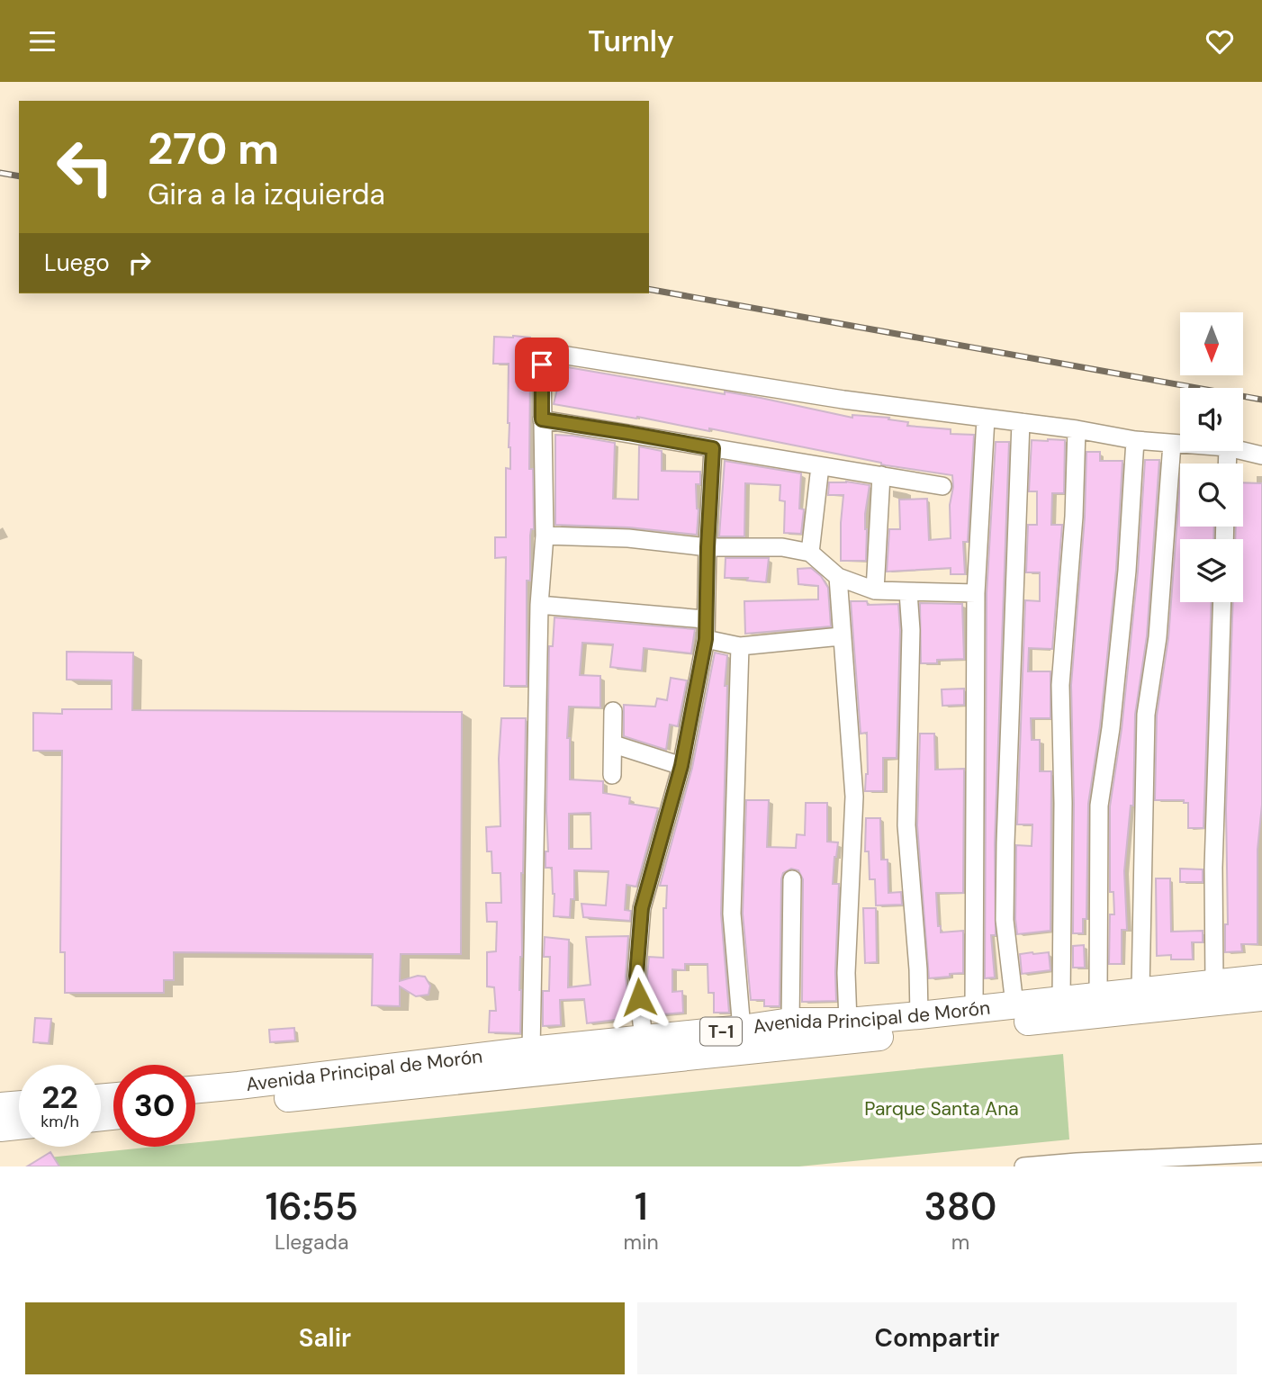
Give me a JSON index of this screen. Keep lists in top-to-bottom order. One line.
{"streets":{"main road":["Avenida Principal de Morón","T-1"]},"parks":["Parque Santa Ana"],"north":"bottom","page":{"header":"Turnly","turn":["270 m","Gira a la izquierda"],"then":"Luego","speed":"22 km/h","limit":"30","eta":["16:55","Llegada","1","min","380","m"],"buttons":["Salir","Compartir"]}}
